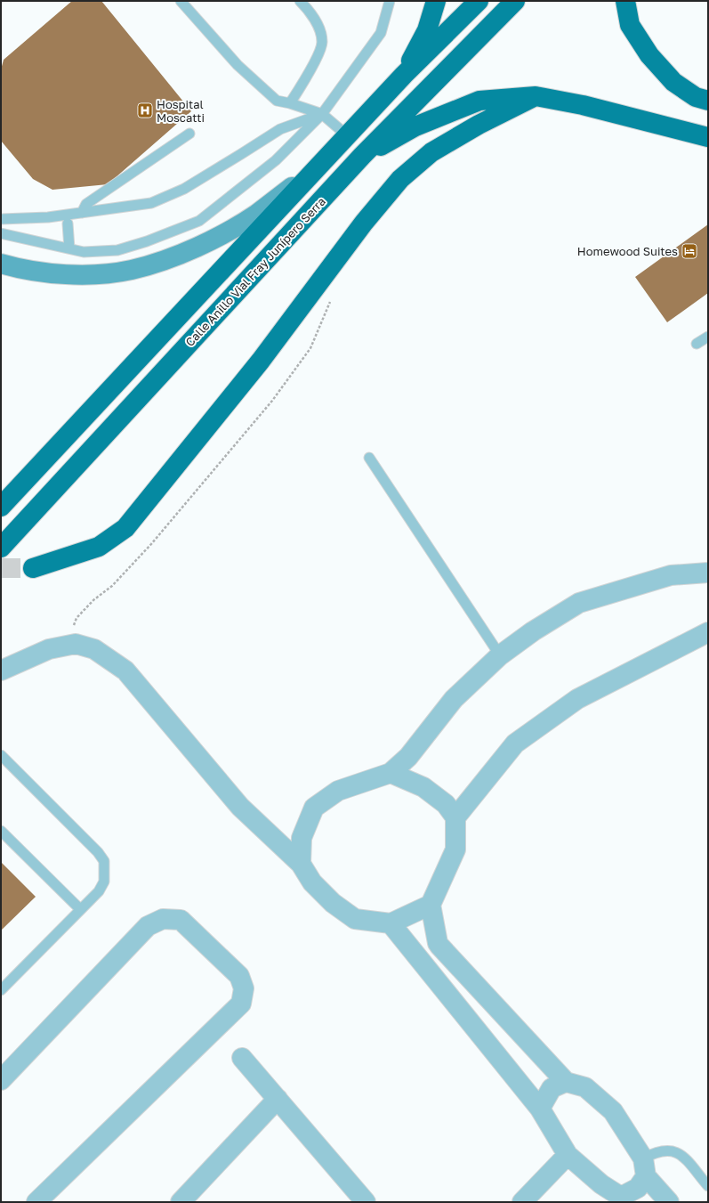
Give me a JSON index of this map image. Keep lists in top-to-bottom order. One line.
{"streets":{"highway":["Calle Anillo Vial Fray Junípero Serra"]},"places":{"hospital":["Hospital Moscatti"],"hotel":["Homewood Suites"]}}
